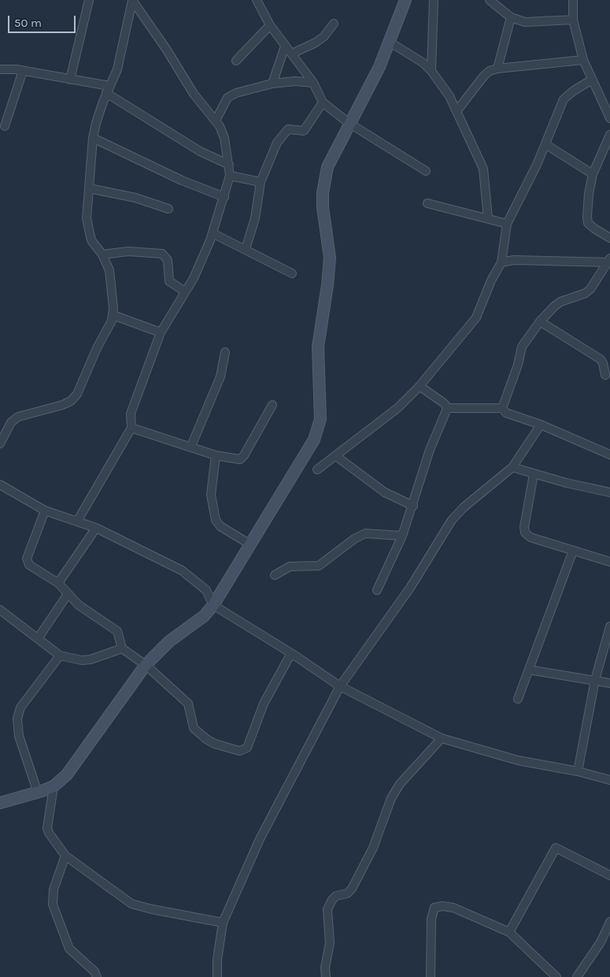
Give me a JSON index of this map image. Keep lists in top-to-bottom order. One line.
{"scale_bar":"50 m"}
